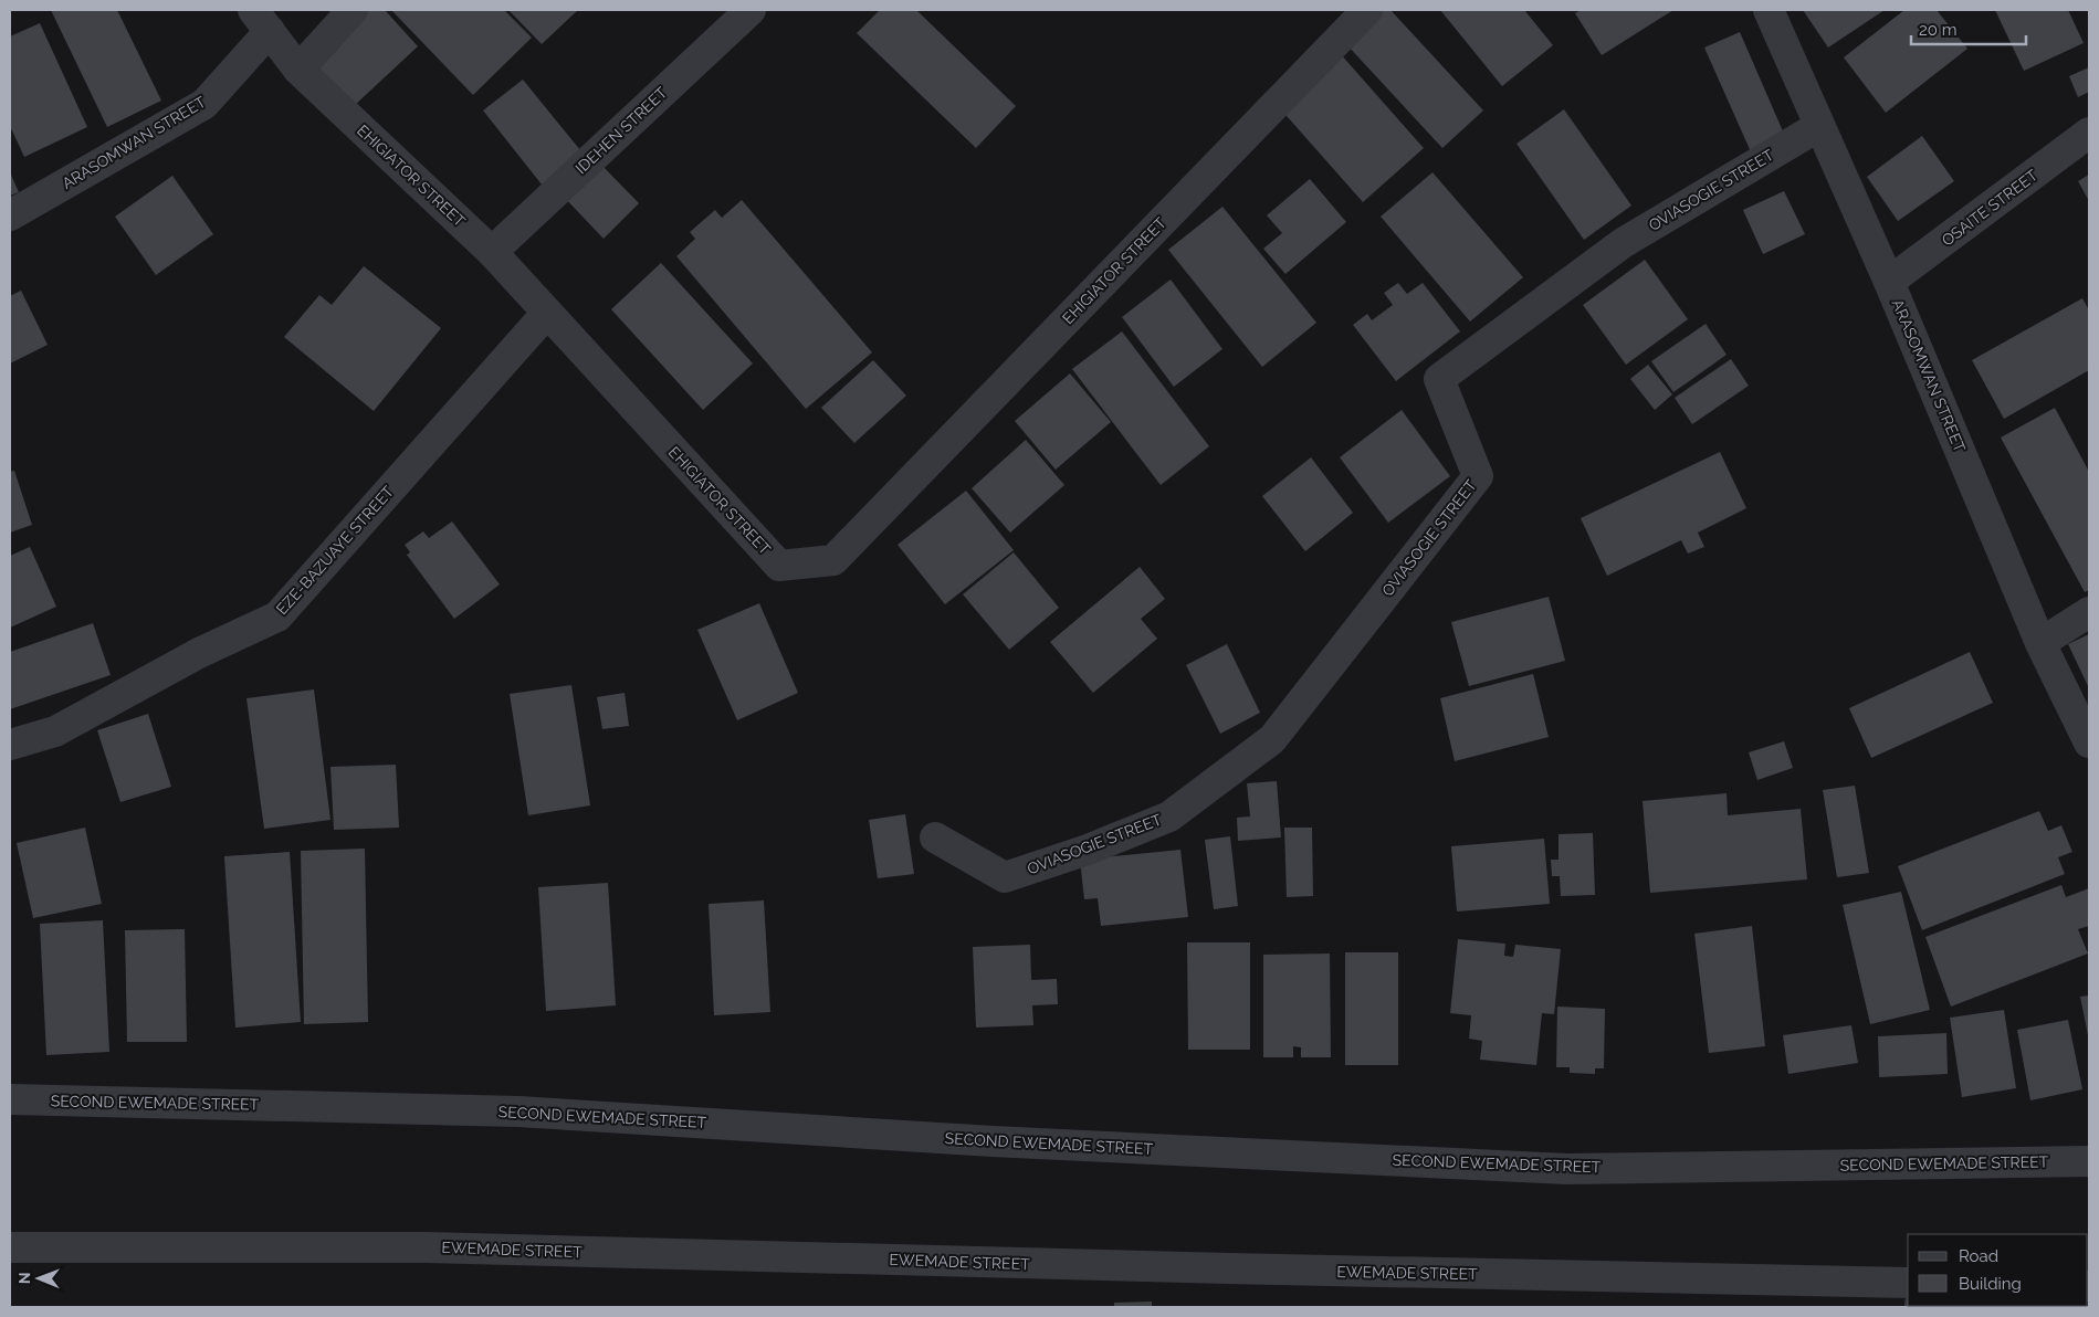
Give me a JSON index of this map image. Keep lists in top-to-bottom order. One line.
{"streets":{"street":["IDEHEN STREET","ARASOMWAN STREET","EHIGIATOR STREET","OVIASOGIE STREET","OSAITE STREET","EZE-BAZUAYE STREET","SECOND EWEMADE STREET","EWEMADE STREET"]},"crossings":[["IDEHEN STREET","EHIGIATOR STREET"],["ARASOMWAN STREET","EHIGIATOR STREET"],["ARASOMWAN STREET","OVIASOGIE STREET"],["ARASOMWAN STREET","OSAITE STREET"],["EHIGIATOR STREET","EZE-BAZUAYE STREET"]],"legend":["Road","Building"],"scale_bar":"20 m","north":"left"}
